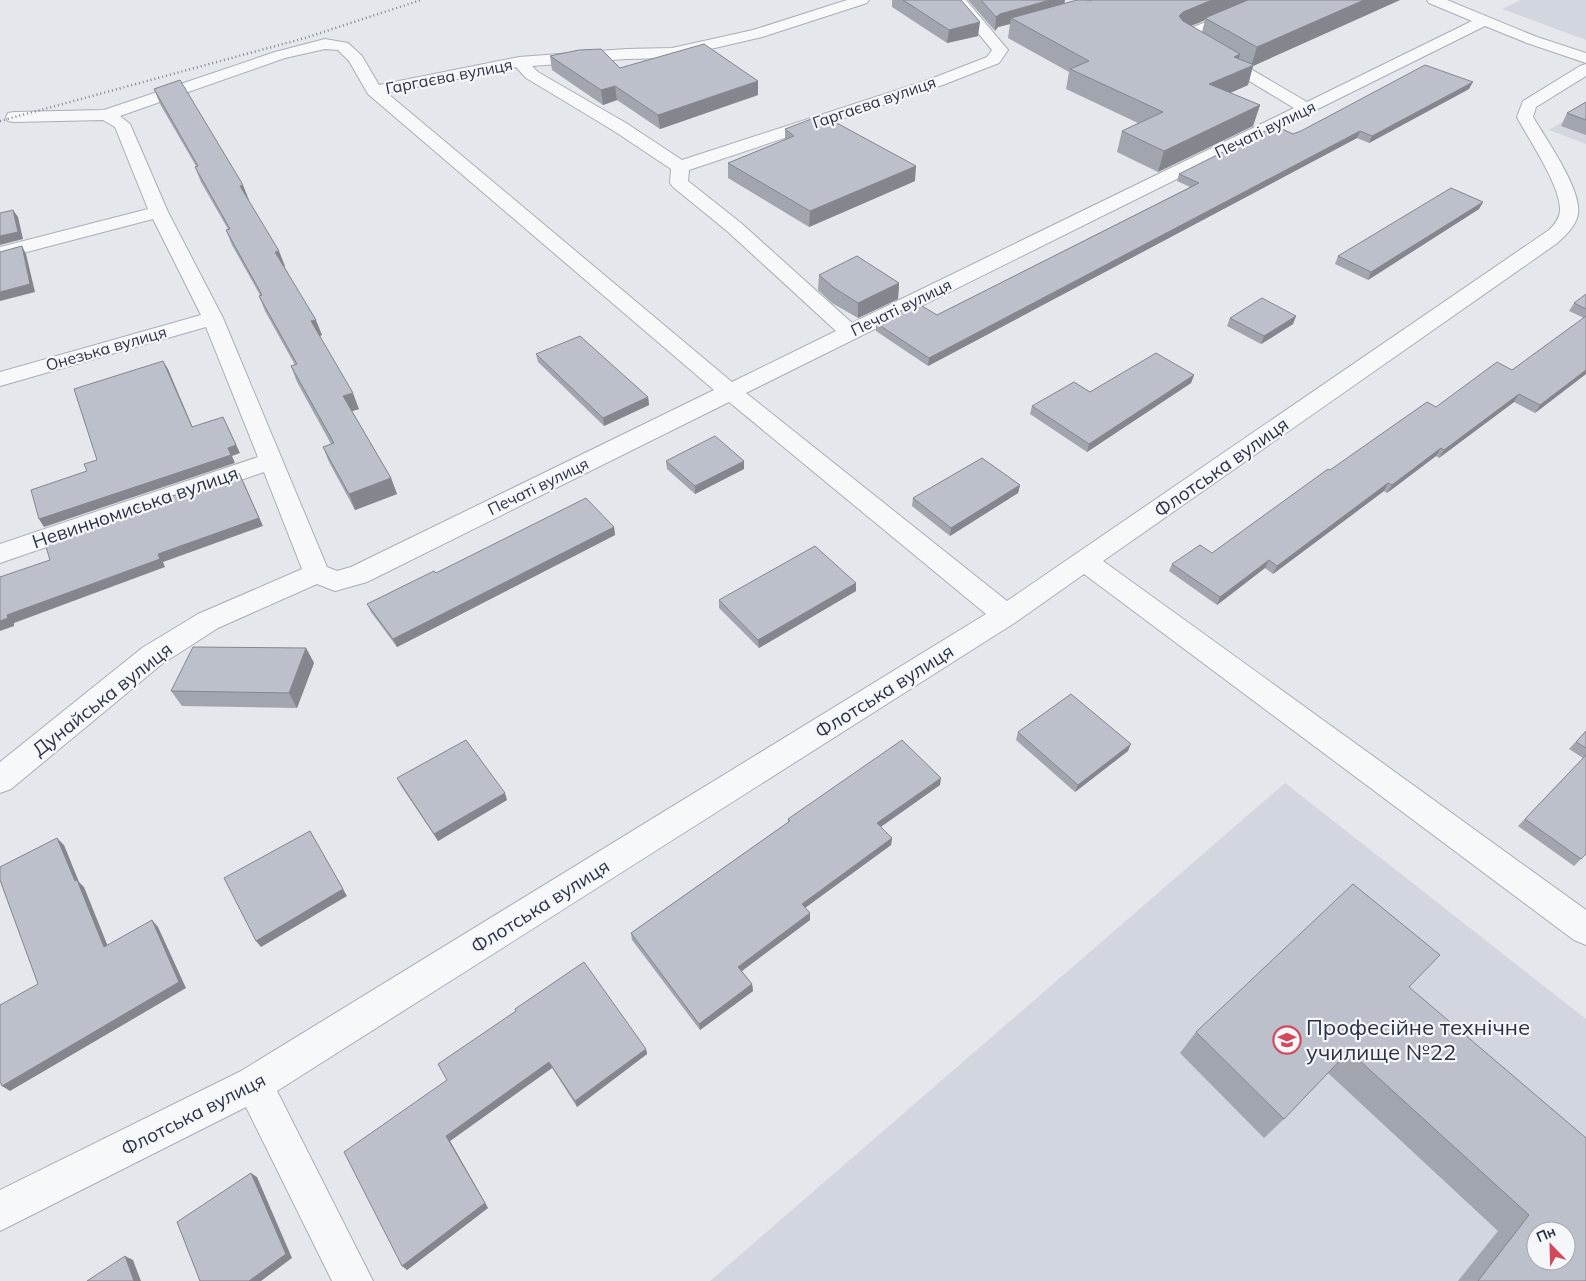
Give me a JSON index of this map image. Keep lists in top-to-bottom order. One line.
{"streets":{"street":["Гаргаєва вулиця","Печаті вулиця","Онезька вулиця","Флотська вулиця","Невинномиська вулиця","Дунайська вулиця"]},"crossings":[["Гаргаєва вулиця","Печаті вулиця"],["Гаргаєва вулиця","Флотська вулиця"],["Печаті вулиця","Дунайська вулиця"]],"places":{"school or university":["Професійне технічне училище №22"]},"north":"top left"}
